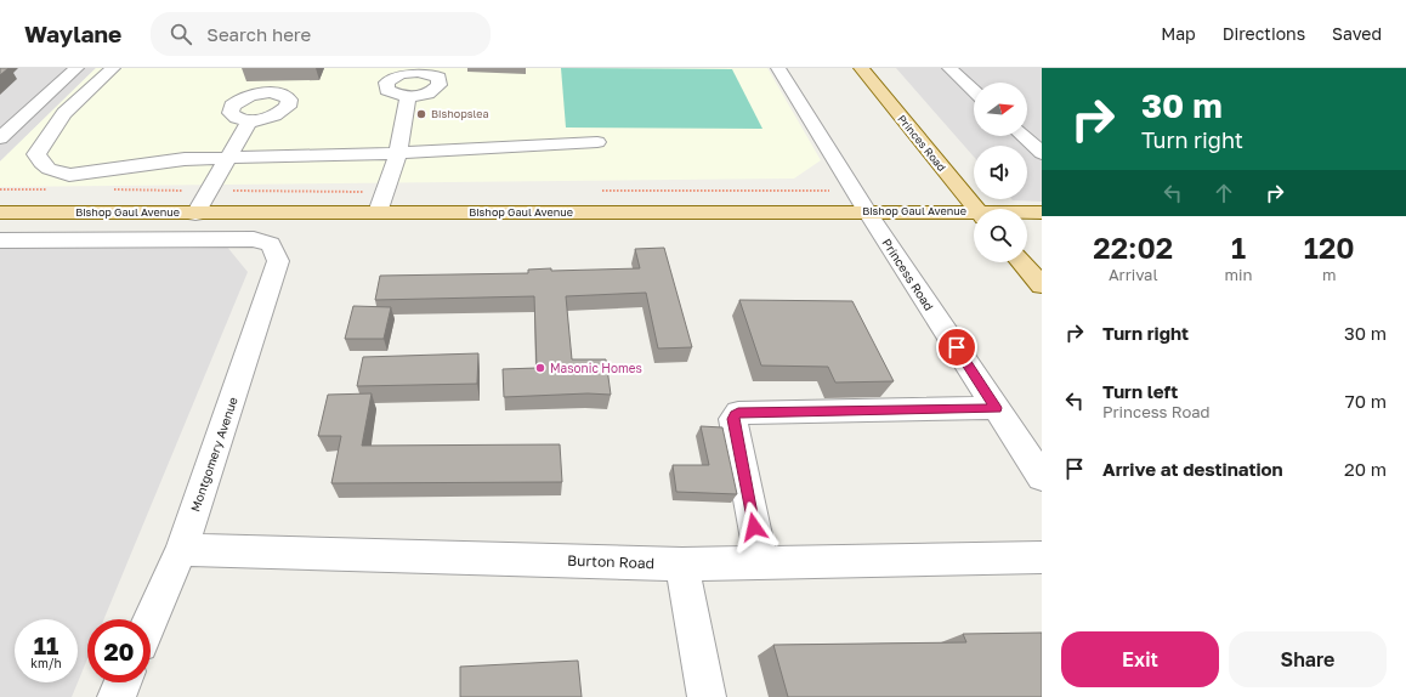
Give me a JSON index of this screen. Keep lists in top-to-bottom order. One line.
{"streets":{"main road":["Princes Road","Bishop Gaul Avenue"],"street":["Princess Road","Montgomery Avenue","Burton Road"]},"crossings":[["Bishop Gaul Avenue","Princess Road"],["Montgomery Avenue","Burton Road"]],"places":["Bishopslea","Masonic Homes"],"north":"right","page":{"header":"Waylane","search":"Search here","nav":["Map","Directions","Saved"],"turn":["30 m","Turn right"],"eta":["22:02","Arrival","1","min","120","m"],"list":[{"name":"Turn right","value":"30 m"},{"name":"Turn left","note":"Princess Road","value":"70 m"},{"name":"Arrive at destination","value":"20 m"}],"speed":"11 km/h","limit":"20","buttons":["Exit","Share"]}}
